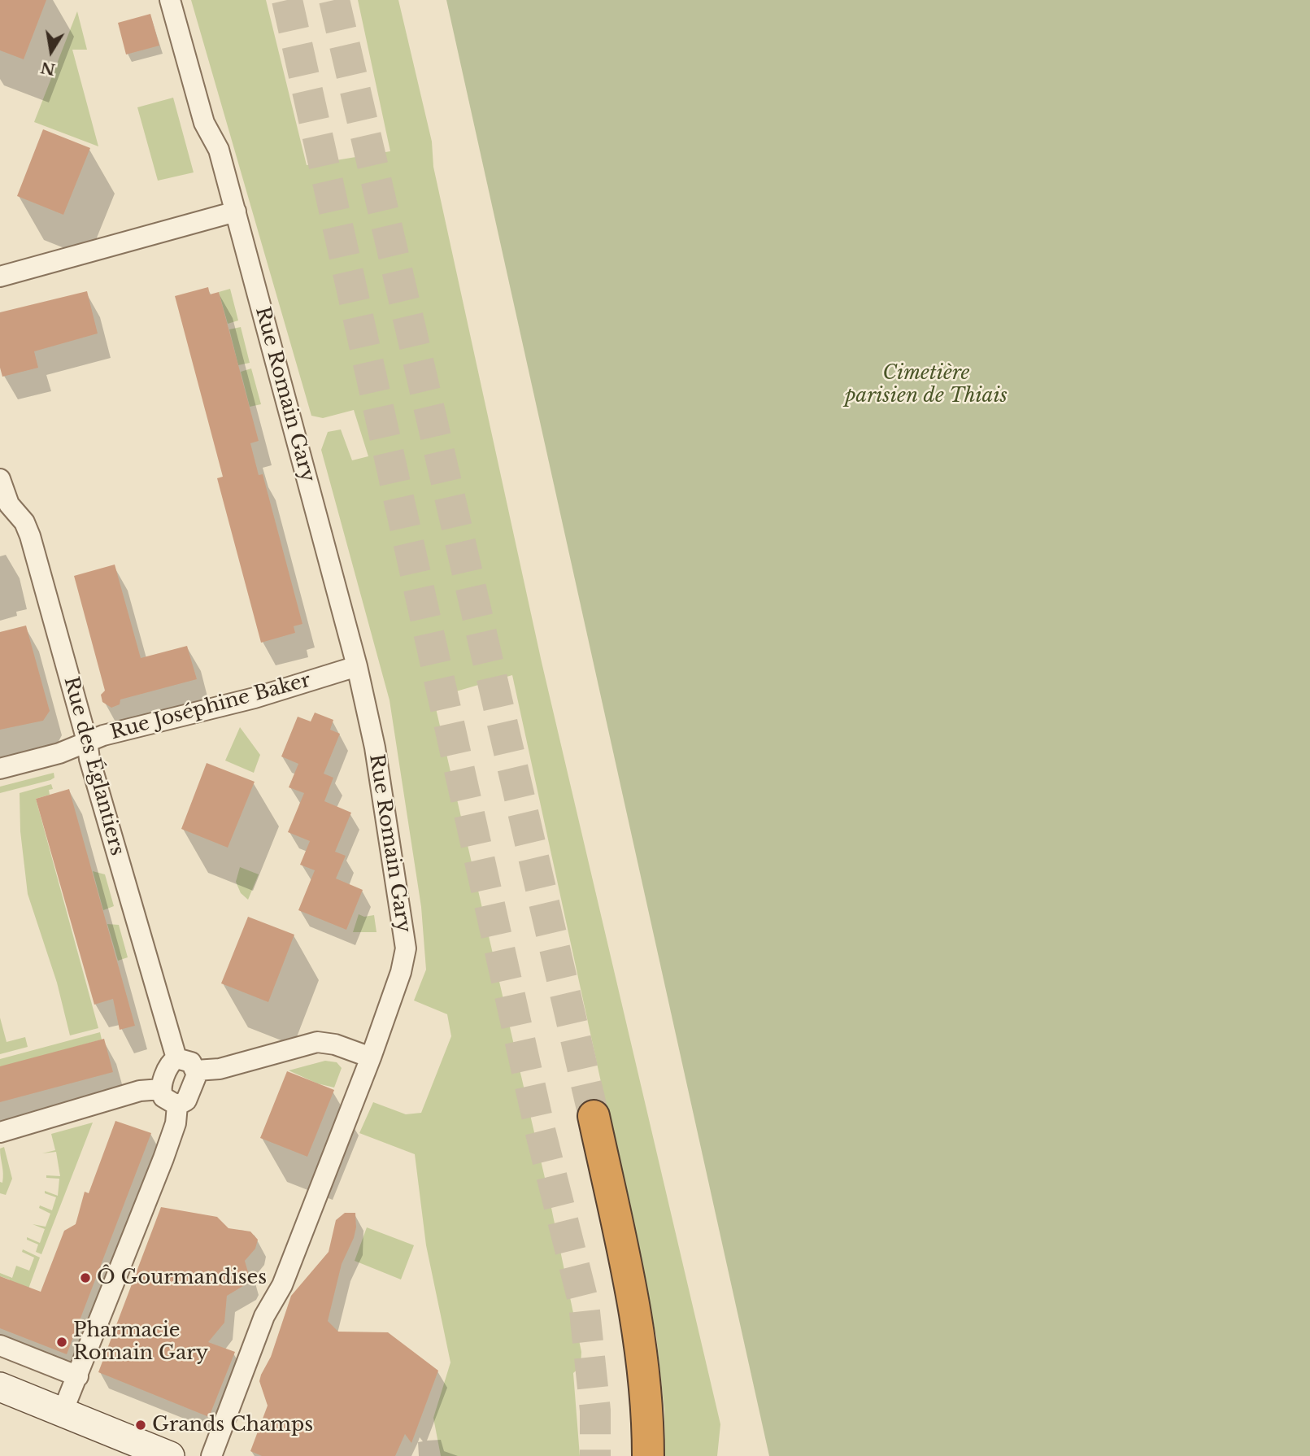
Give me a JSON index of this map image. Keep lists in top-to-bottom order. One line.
{"streets":{"street":["Rue Romain Gary","Rue Joséphine Baker","Rue des Églantiers"]},"crossings":[["Rue Romain Gary","Rue Joséphine Baker"],["Rue Joséphine Baker","Rue des Églantiers"]],"parks":["Cimetière parisien de Thiais"],"places":["Ô Gourmandises","Pharmacie Romain Gary","Grands Champs"],"north":"bottom"}
